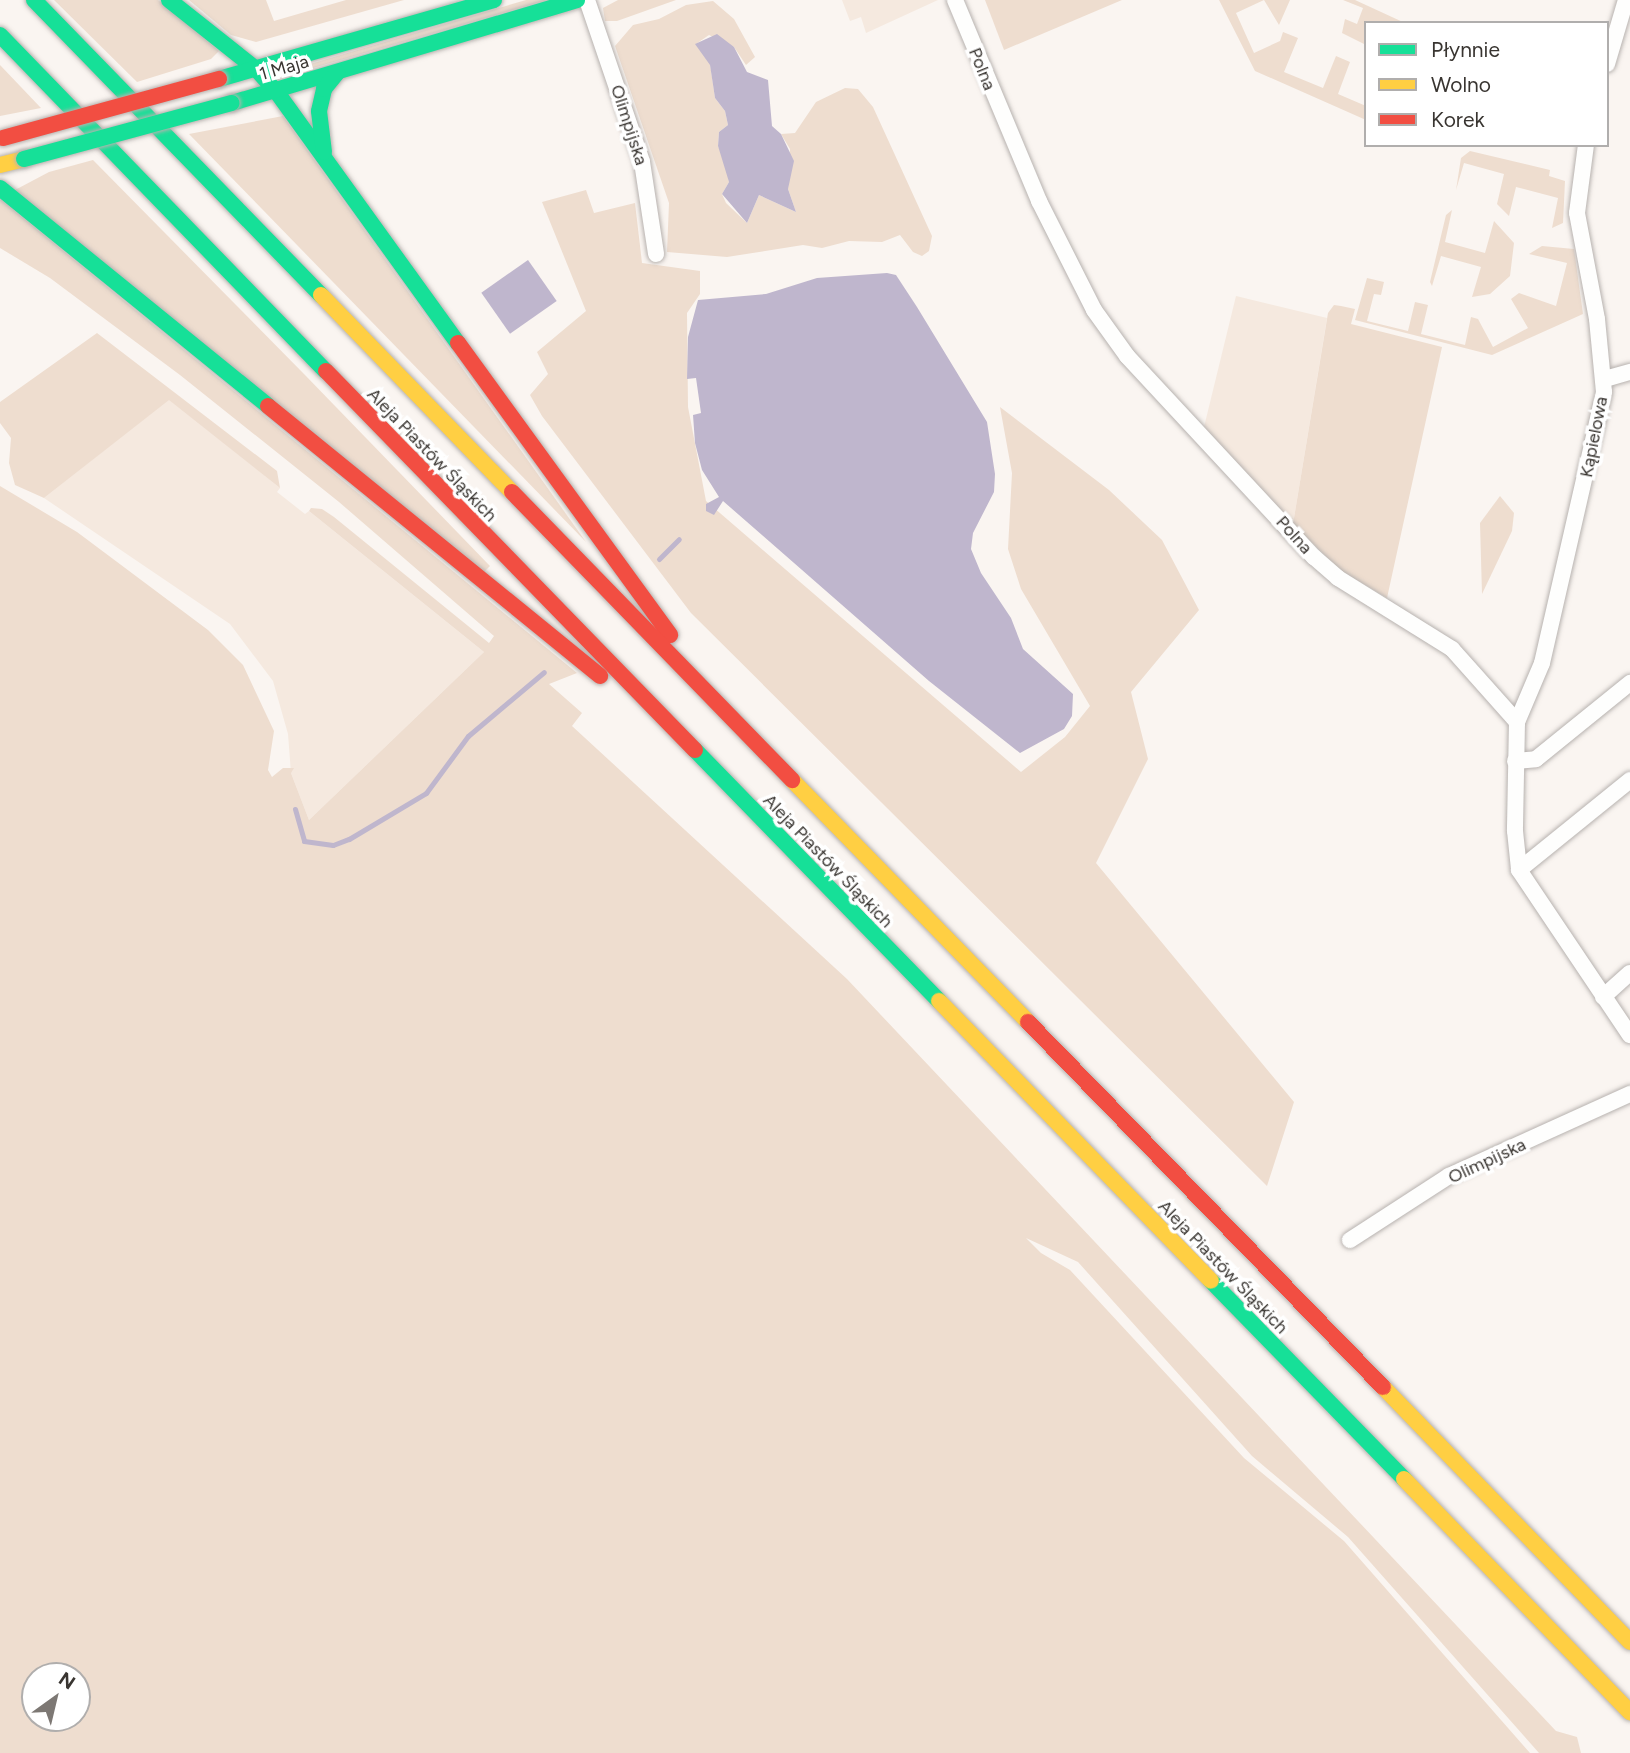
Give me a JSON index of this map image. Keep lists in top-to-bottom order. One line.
{"streets":{"main road":["1 Maja","Aleja Piastów Śląskich"],"street":["Polna","Olimpijska","Kąpielowa"]},"crossings":[["Polna","Kąpielowa"]],"legend":["Płynnie","Wolno","Korek"],"north":"top right"}
